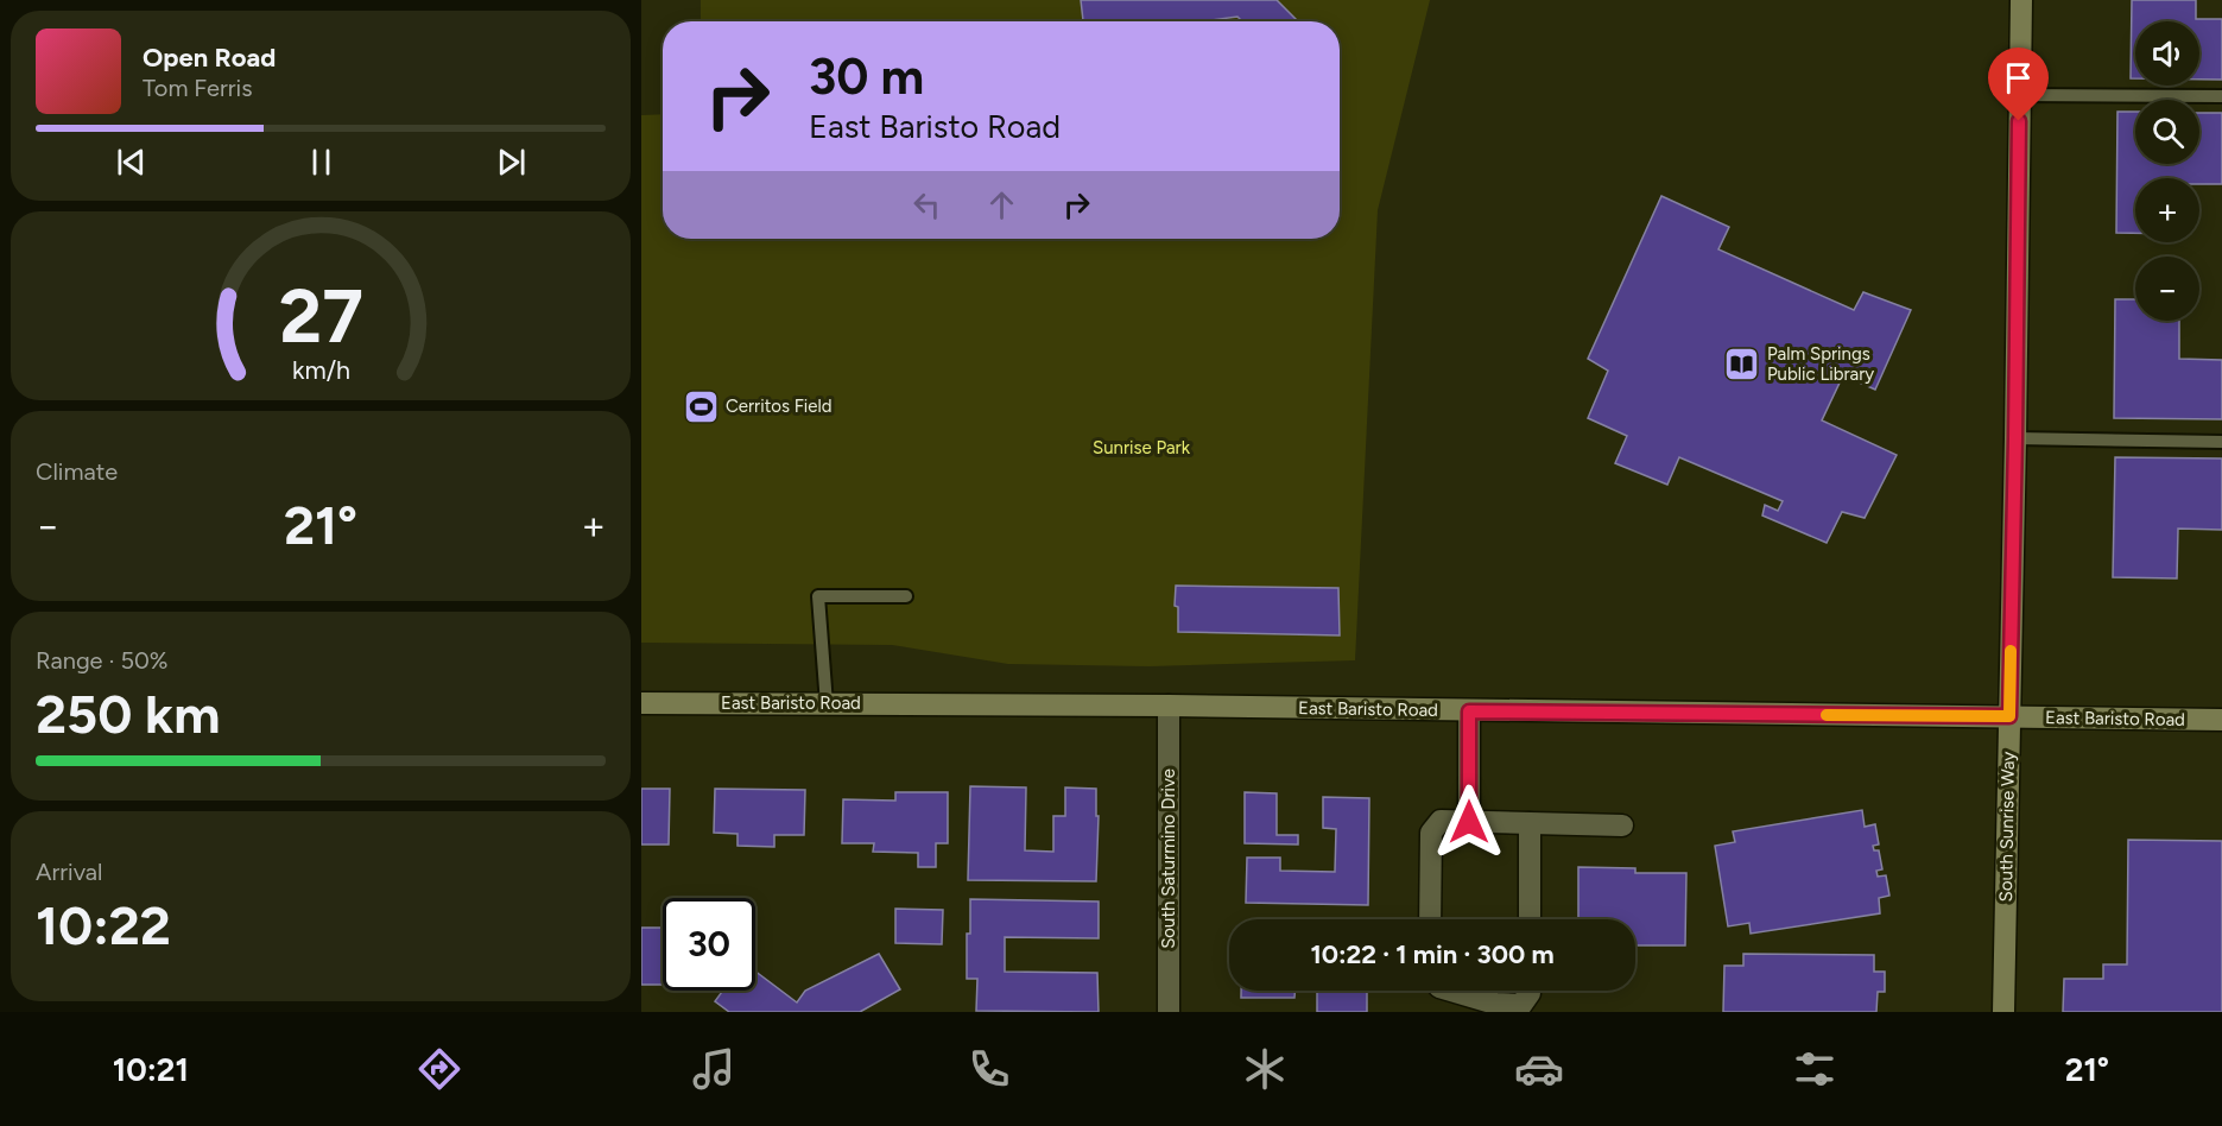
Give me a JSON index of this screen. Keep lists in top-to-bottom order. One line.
{"streets":{"street":["East Baristo Road","South Sunrise Way","South Saturmino Drive"]},"crossings":[["East Baristo Road","South Sunrise Way"],["East Baristo Road","South Saturmino Drive"]],"parks":["Sunrise Park"],"places":{"library":["Palm Springs Public Library"],"sports":["Cerritos Field"]},"page":{"map_buttons":["+","−"],"turn":["30 m","East Baristo Road"],"song":["Open Road","Tom Ferris"],"tile":["Climate",["Range · 50%","250 km"],["Arrival","10:22"]],"heat":["−","21°","+"],"limit":"30","trip":"10:22 · 1 min · 300 m","tabs":["10:21","21°"],"gauge":["27","km/h"]}}
